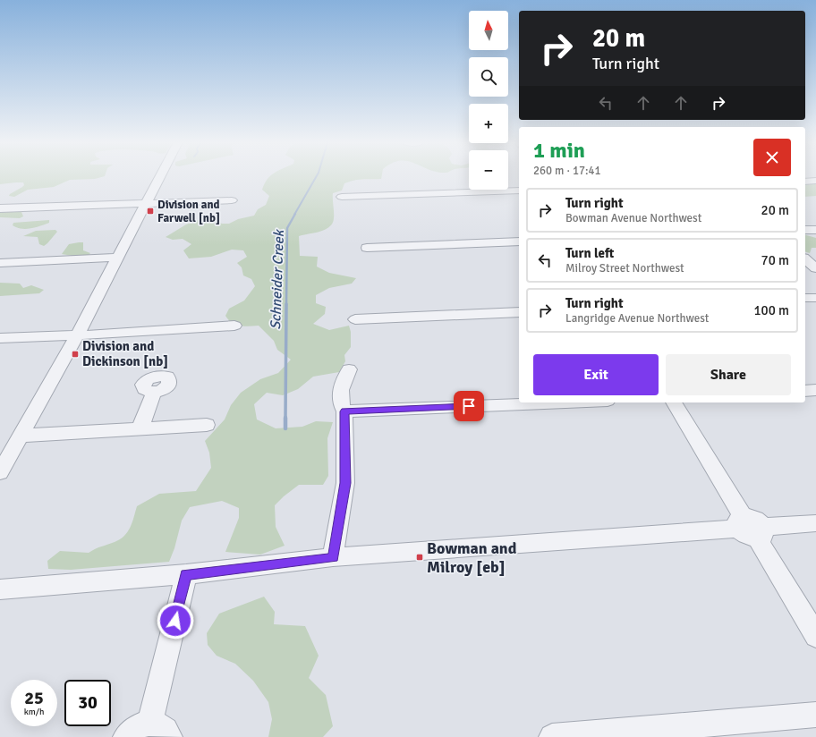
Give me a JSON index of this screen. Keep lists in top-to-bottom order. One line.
{"water":["Schneider Creek"],"places":{"transit":["Division and Farwell [nb]","Division and Dickinson [nb]","Bowman and Milroy [eb]"]},"north":"top","page":{"map_buttons":["+","−"],"turn":["20 m","Turn right"],"heading":["1 min","260 m · 17:41"],"list":[{"name":"Turn right","note":"Bowman Avenue Northwest","value":"20 m"},{"name":"Turn left","note":"Milroy Street Northwest","value":"70 m"},{"name":"Turn right","note":"Langridge Avenue Northwest","value":"100 m"}],"buttons":["Exit","Share"],"speed":"25 km/h","limit":"30"}}
